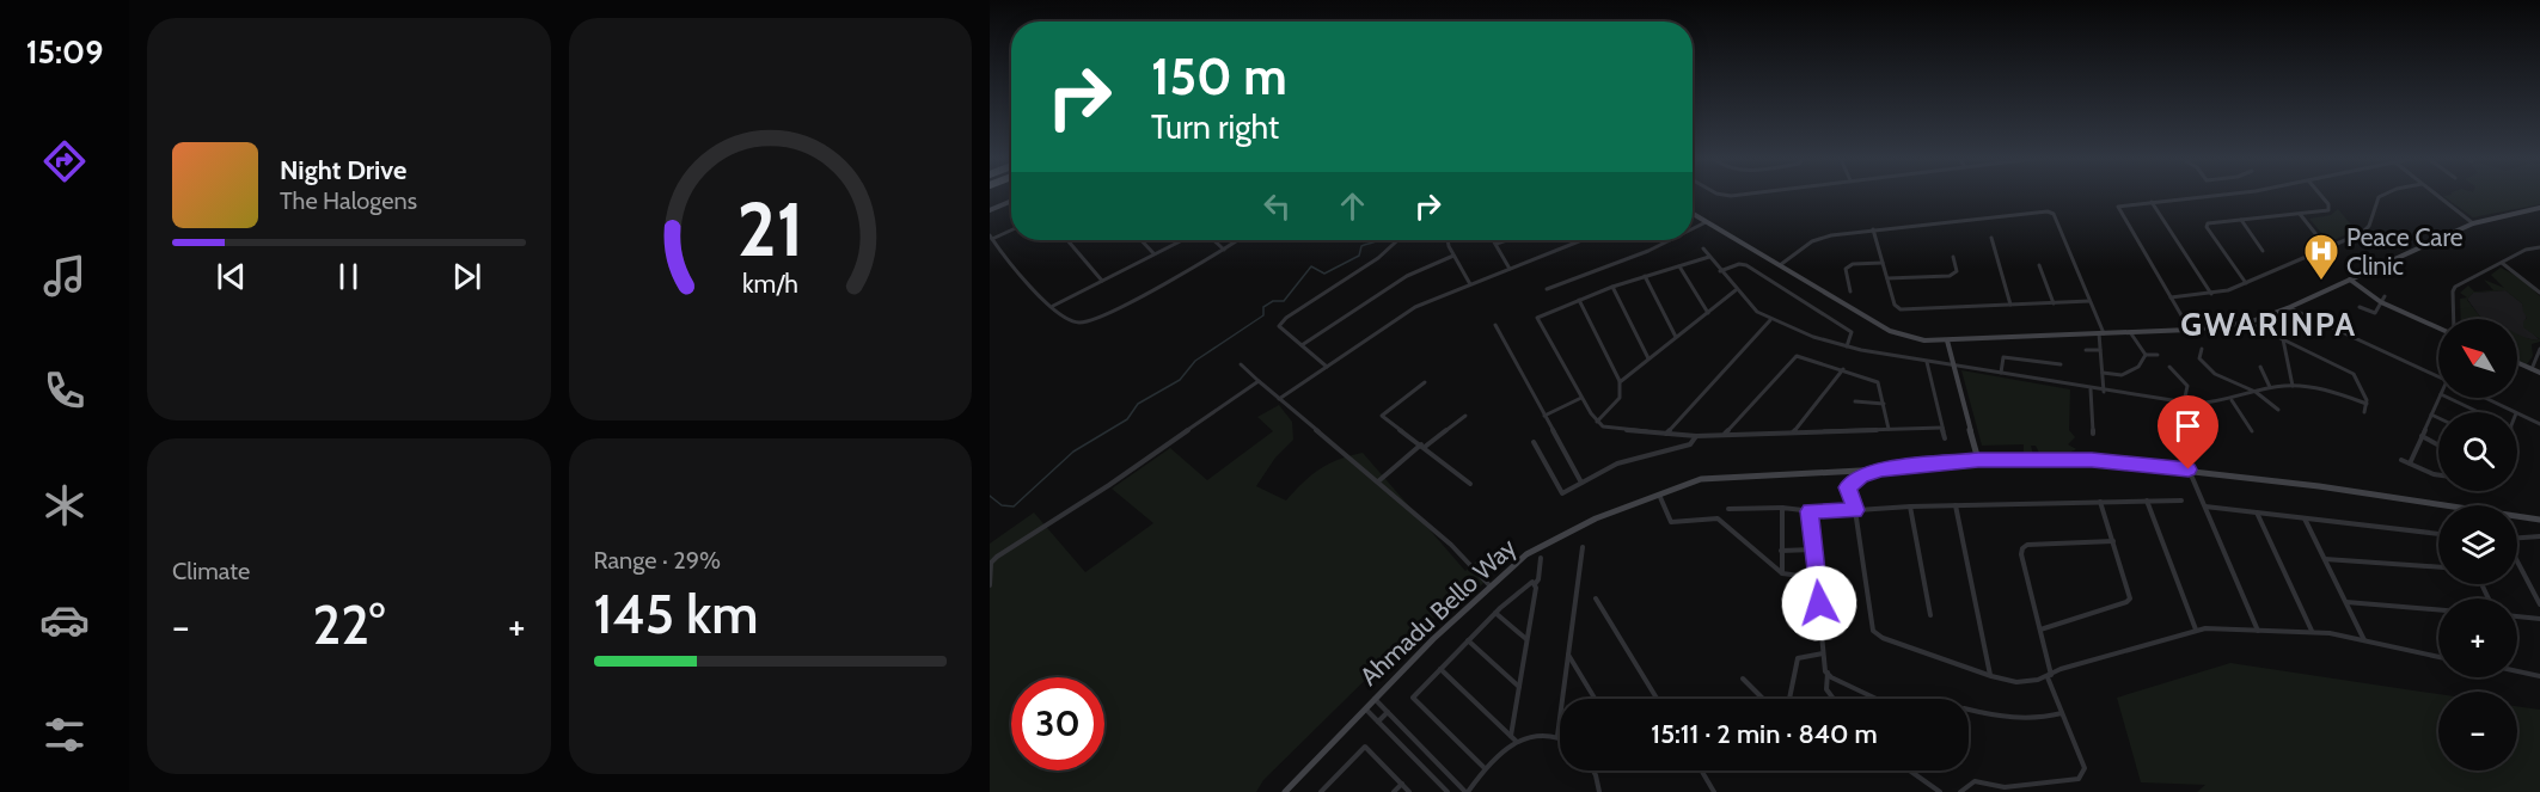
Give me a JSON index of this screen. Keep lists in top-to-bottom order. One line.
{"streets":{"street":["Ahmadu Bello Way"]},"districts":["GWARINPA"],"places":{"hospital":["Peace Care Clinic"]},"north":"top left","page":{"tabs":"15:09","turn":["150 m","Turn right"],"song":["Night Drive","The Halogens"],"map_buttons":["+","−"],"tile":["Climate",["Range · 29%","145 km"]],"heat":["−","22°","+"],"limit":"30","trip":"15:11 · 2 min · 840 m","gauge":["21","km/h"]}}
